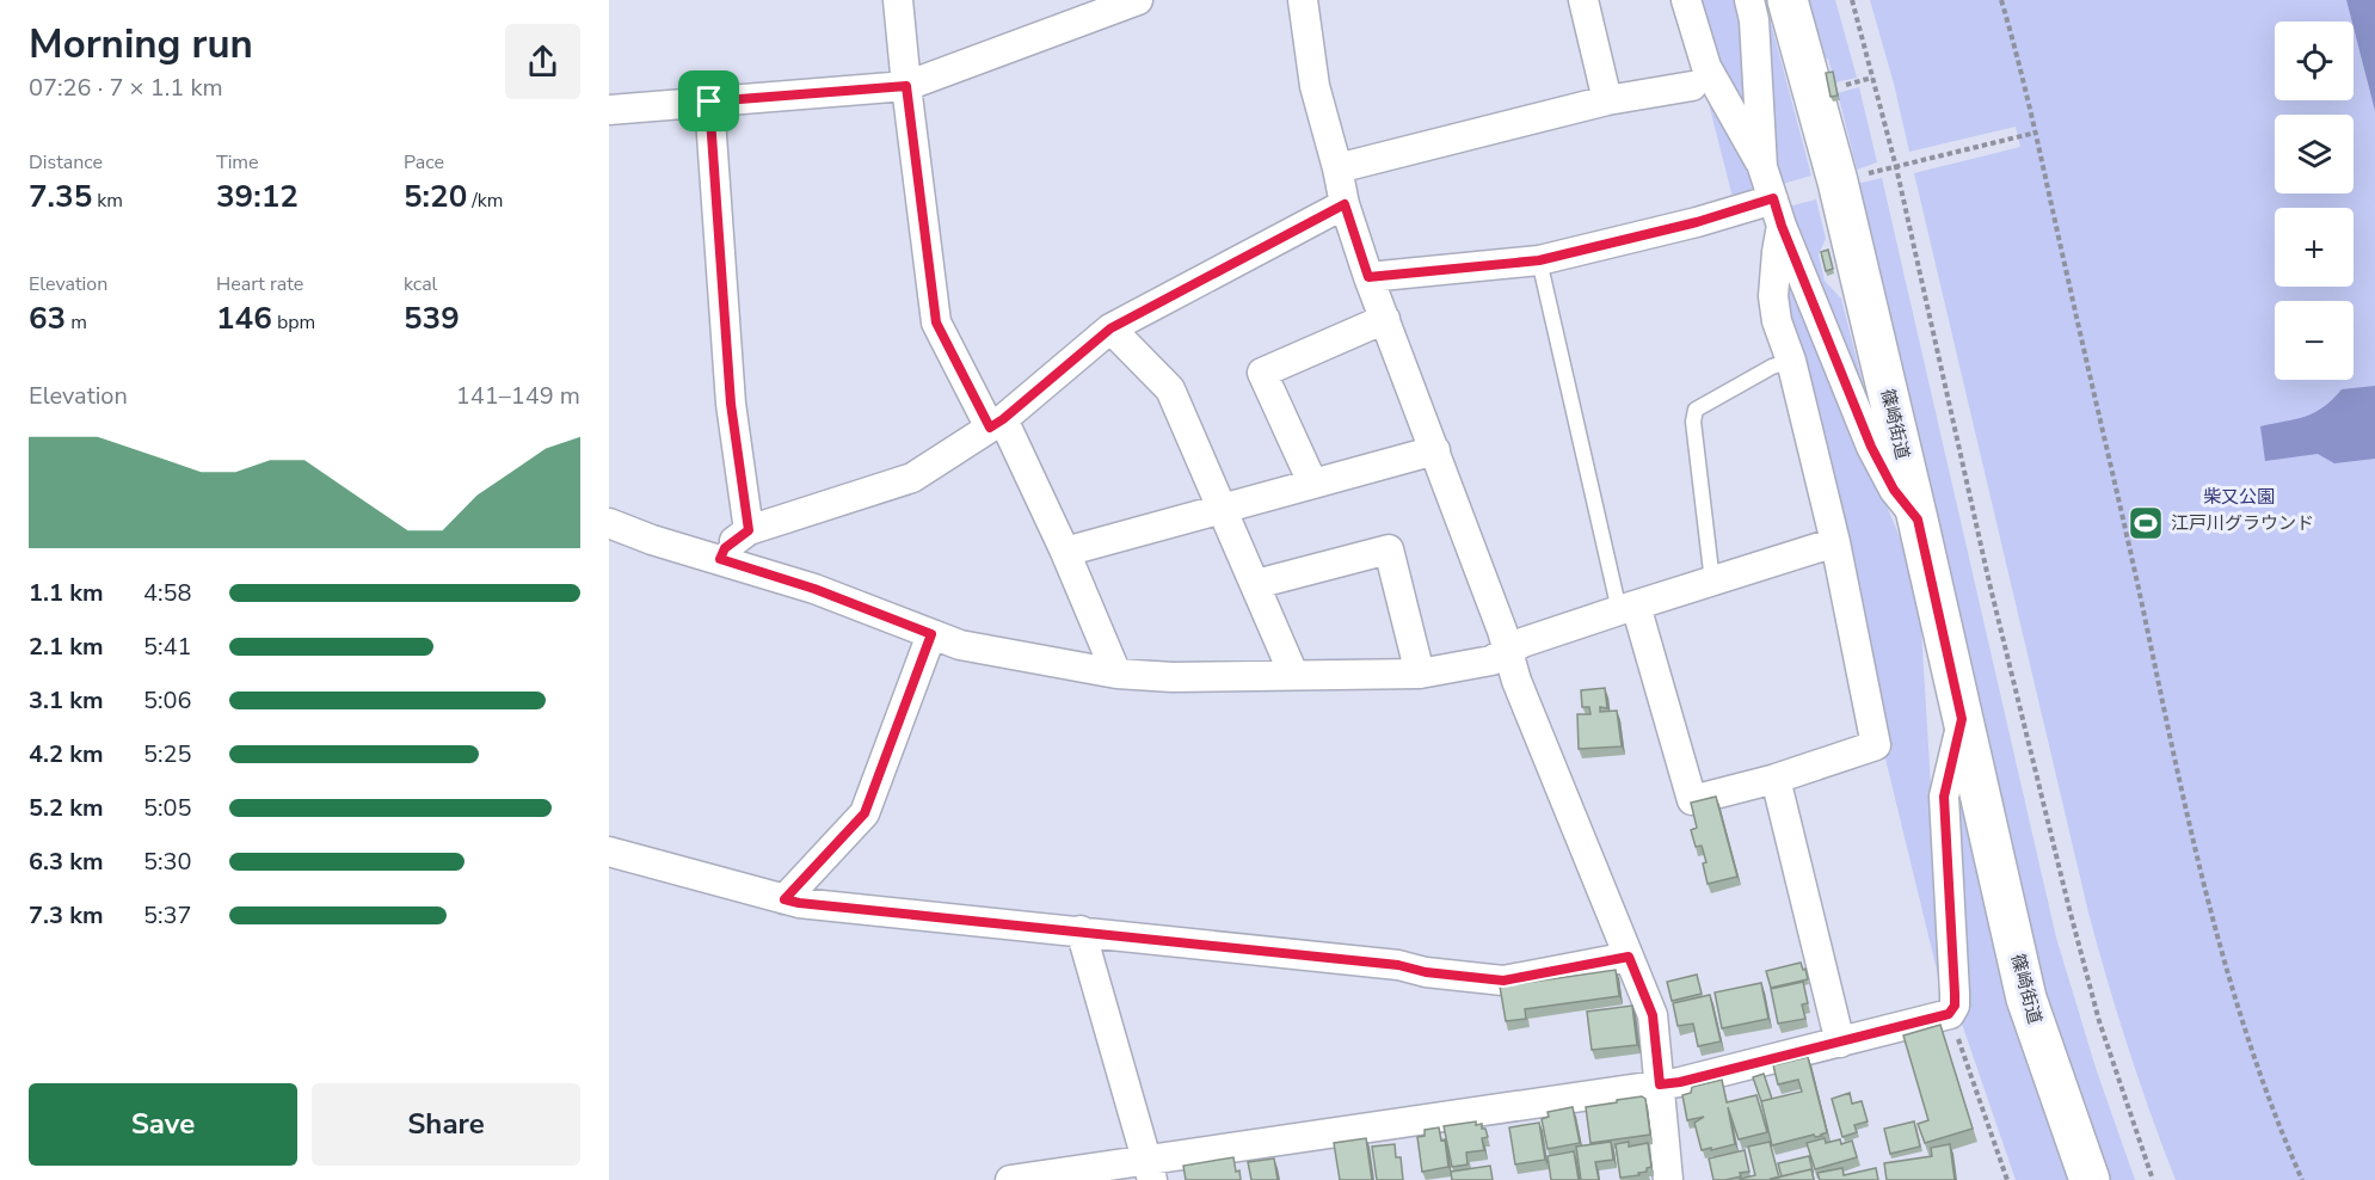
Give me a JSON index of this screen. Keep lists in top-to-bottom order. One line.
{"streets":{"main road":["篠崎街道"]},"parks":["柴又公園"],"places":{"sports":["江戸川グラウンド"]},"page":{"heading":["Morning run","07:26 · 7 × 1.1 km"],"map_buttons":["+","−"],"stats":[["Distance","7.35 km"],["Time","39:12"],["Pace","5:20 /km"],["Elevation","63 m"],["Heart rate","146 bpm"],["kcal","539"]],"chart":["Elevation","141–149 m"],"list":[{"name":"1.1 km","note":"4:58"},{"name":"2.1 km","note":"5:41"},{"name":"3.1 km","note":"5:06"},{"name":"4.2 km","note":"5:25"},{"name":"5.2 km","note":"5:05"},{"name":"6.3 km","note":"5:30"},{"name":"7.3 km","note":"5:37"}],"buttons":["Save","Share"]}}
